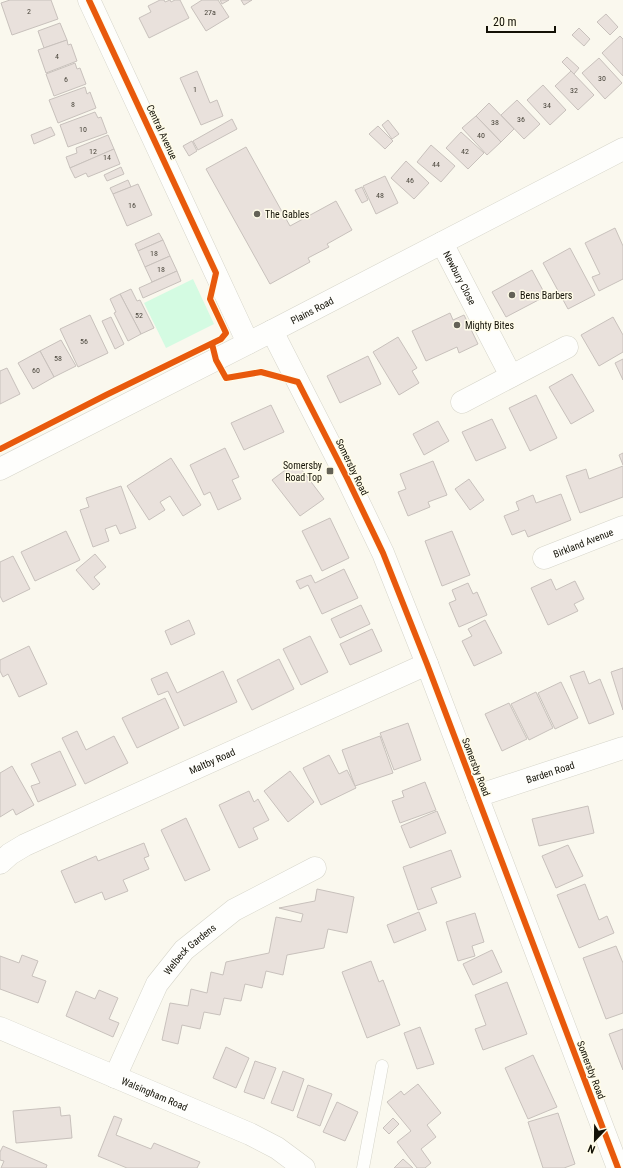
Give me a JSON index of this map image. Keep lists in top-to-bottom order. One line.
{"streets":{"street":["Central Avenue","Newbury Close","Plains Road","Somersby Road","Birkland Avenue","Maltby Road","Barden Road","Welbeck Gardens","Walsingham Road"]},"crossings":[["Central Avenue","Plains Road"],["Newbury Close","Plains Road"],["Plains Road","Somersby Road"],["Somersby Road","Maltby Road"],["Somersby Road","Barden Road"],["Welbeck Gardens","Walsingham Road"]],"places":{"other":["The Gables","Bens Barbers","Mighty Bites"],"transit":["Somersby Road Top"]},"house_numbers":["2","27a","4","30","6","1","32","8","34","36","38","10","40","12","42","14","44","46","48","16","18","18","52","56","58","60"],"scale_bar":"20 m","north":"bottom"}
